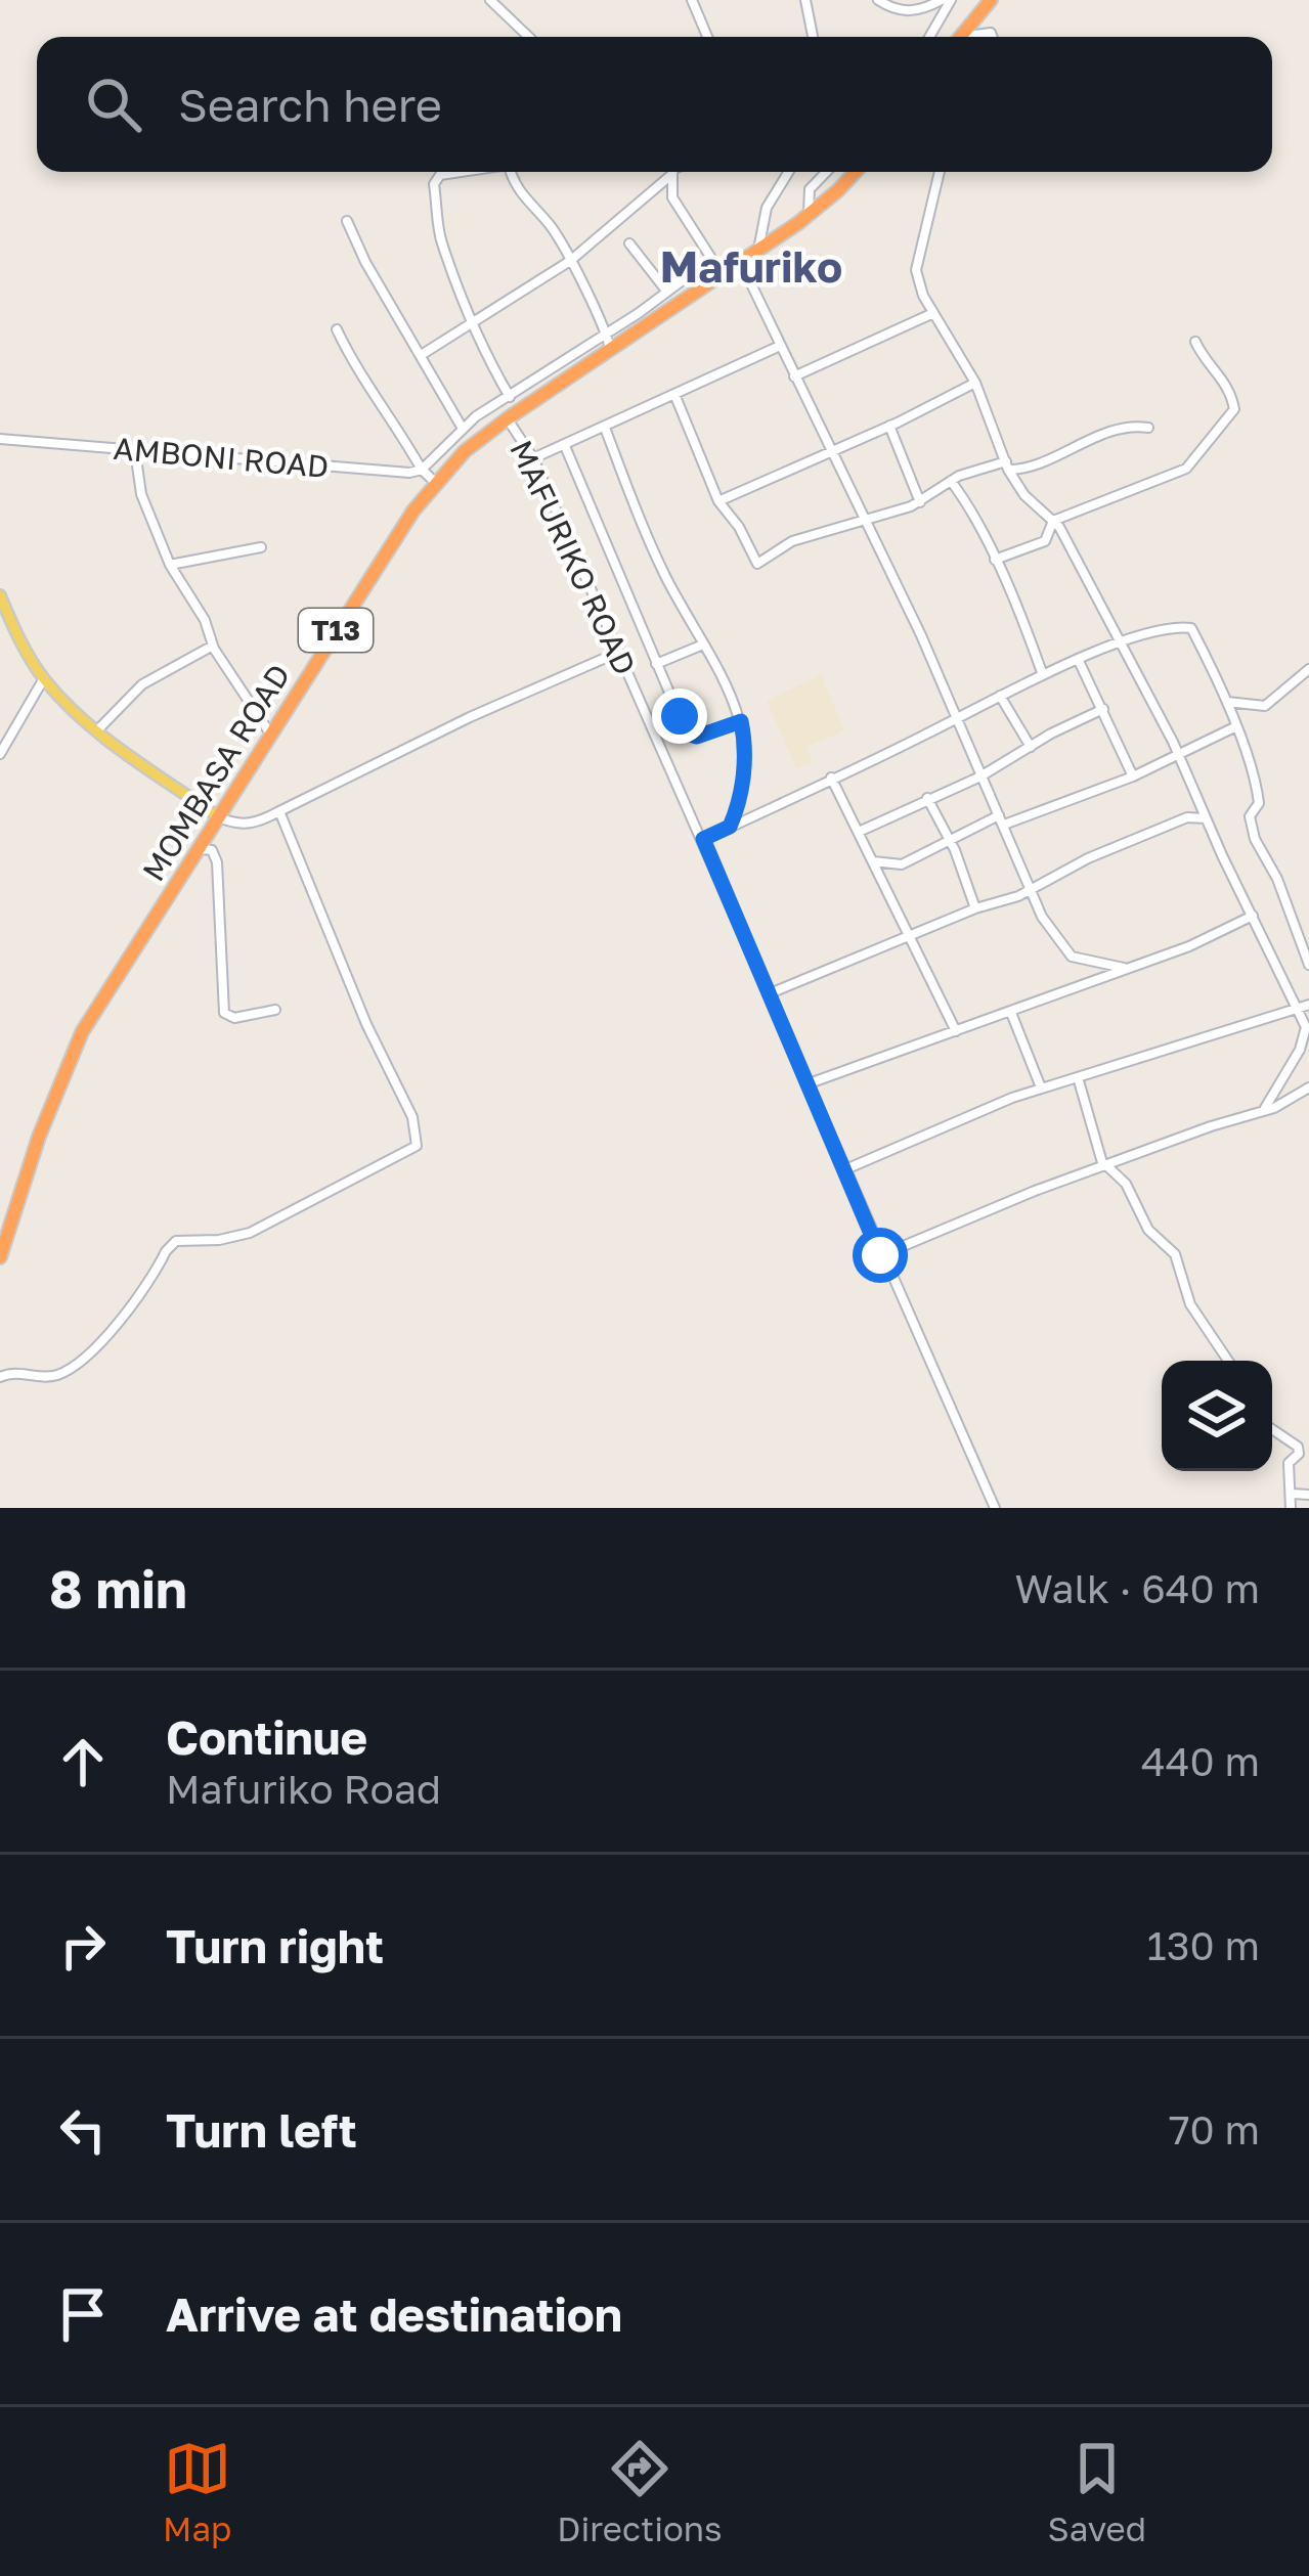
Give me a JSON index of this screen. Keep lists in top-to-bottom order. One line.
{"streets":{"highway":["T13","MOMBASA ROAD"],"street":["AMBONI ROAD","MAFURIKO ROAD"]},"crossings":[["MAFURIKO ROAD","MOMBASA ROAD"]],"districts":["Mafuriko"],"page":{"search":"Search here","heading":["8 min","Walk · 640 m"],"list":[["Continue","Mafuriko Road","440 m"],["Turn right","130 m"],["Turn left","70 m"],"Arrive at destination"],"nav":["Map","Directions","Saved"]}}
